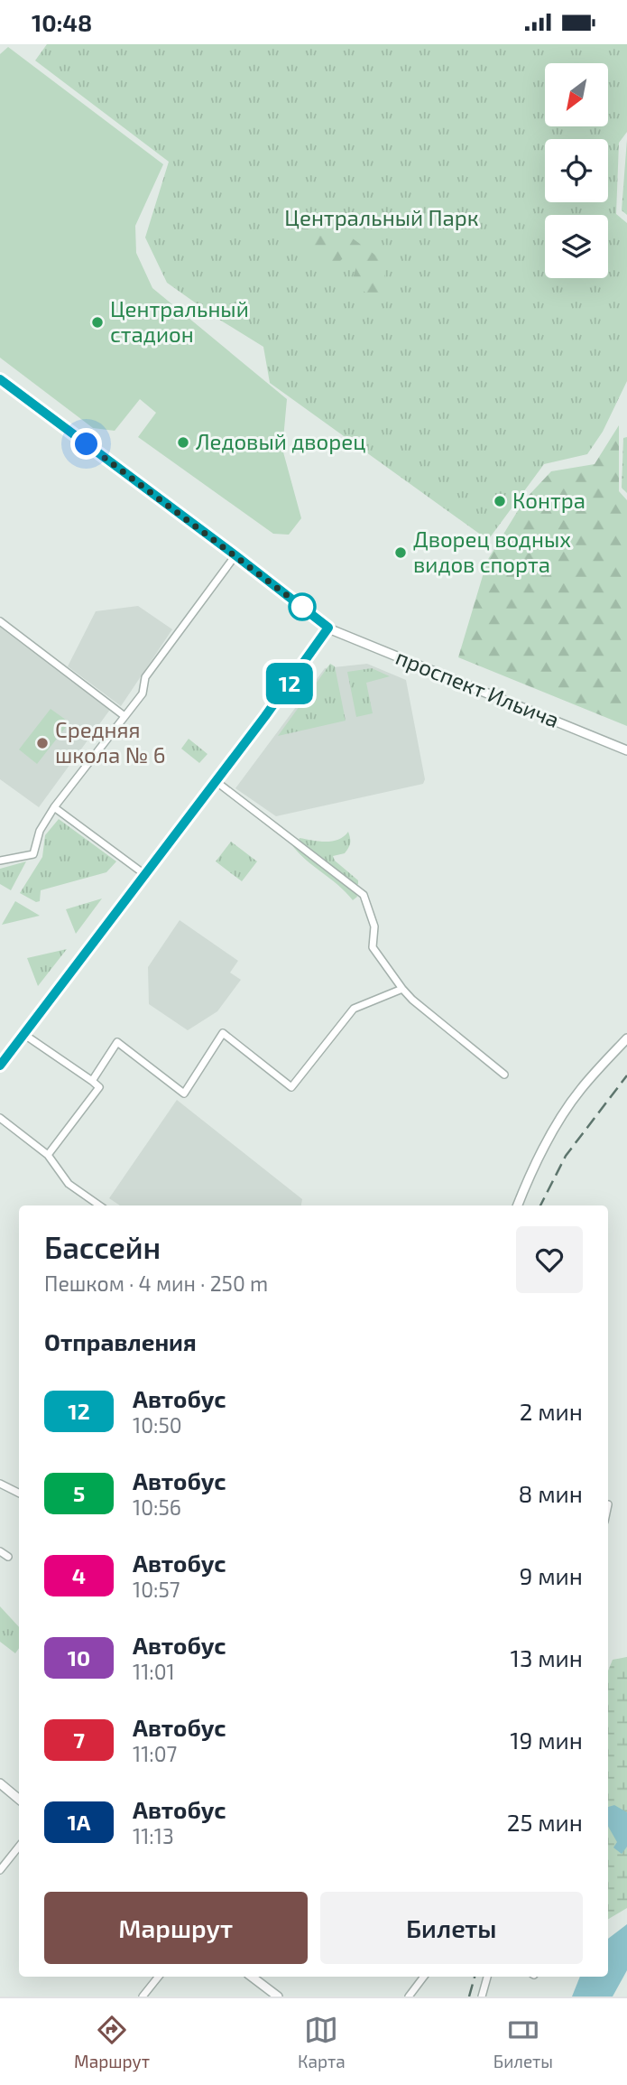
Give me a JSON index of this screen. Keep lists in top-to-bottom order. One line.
{"streets":{"main road":["проспект Ильича"]},"parks":["Центральный Парк"],"places":["Центральный стадион","Ледовый дворец","Контра","Дворец водных видов спорта","Средняя школа № 6"],"lines":["bus line 12"],"north":"bottom left","page":{"status":"10:48","on_map":"12","heading":[["Бассейн","Пешком · 4 мин · 250 m"],"Отправления"],"list":[{"mark":"12","name":"Автобус","note":"10:50","value":"2 мин"},{"mark":"5","name":"Автобус","note":"10:56","value":"8 мин"},{"mark":"4","name":"Автобус","note":"10:57","value":"9 мин"},{"mark":"10","name":"Автобус","note":"11:01","value":"13 мин"},{"mark":"7","name":"Автобус","note":"11:07","value":"19 мин"},{"mark":"1А","name":"Автобус","note":"11:13","value":"25 мин"}],"buttons":["Маршрут","Билеты"],"tabs":["Маршрут","Карта","Билеты"]}}
